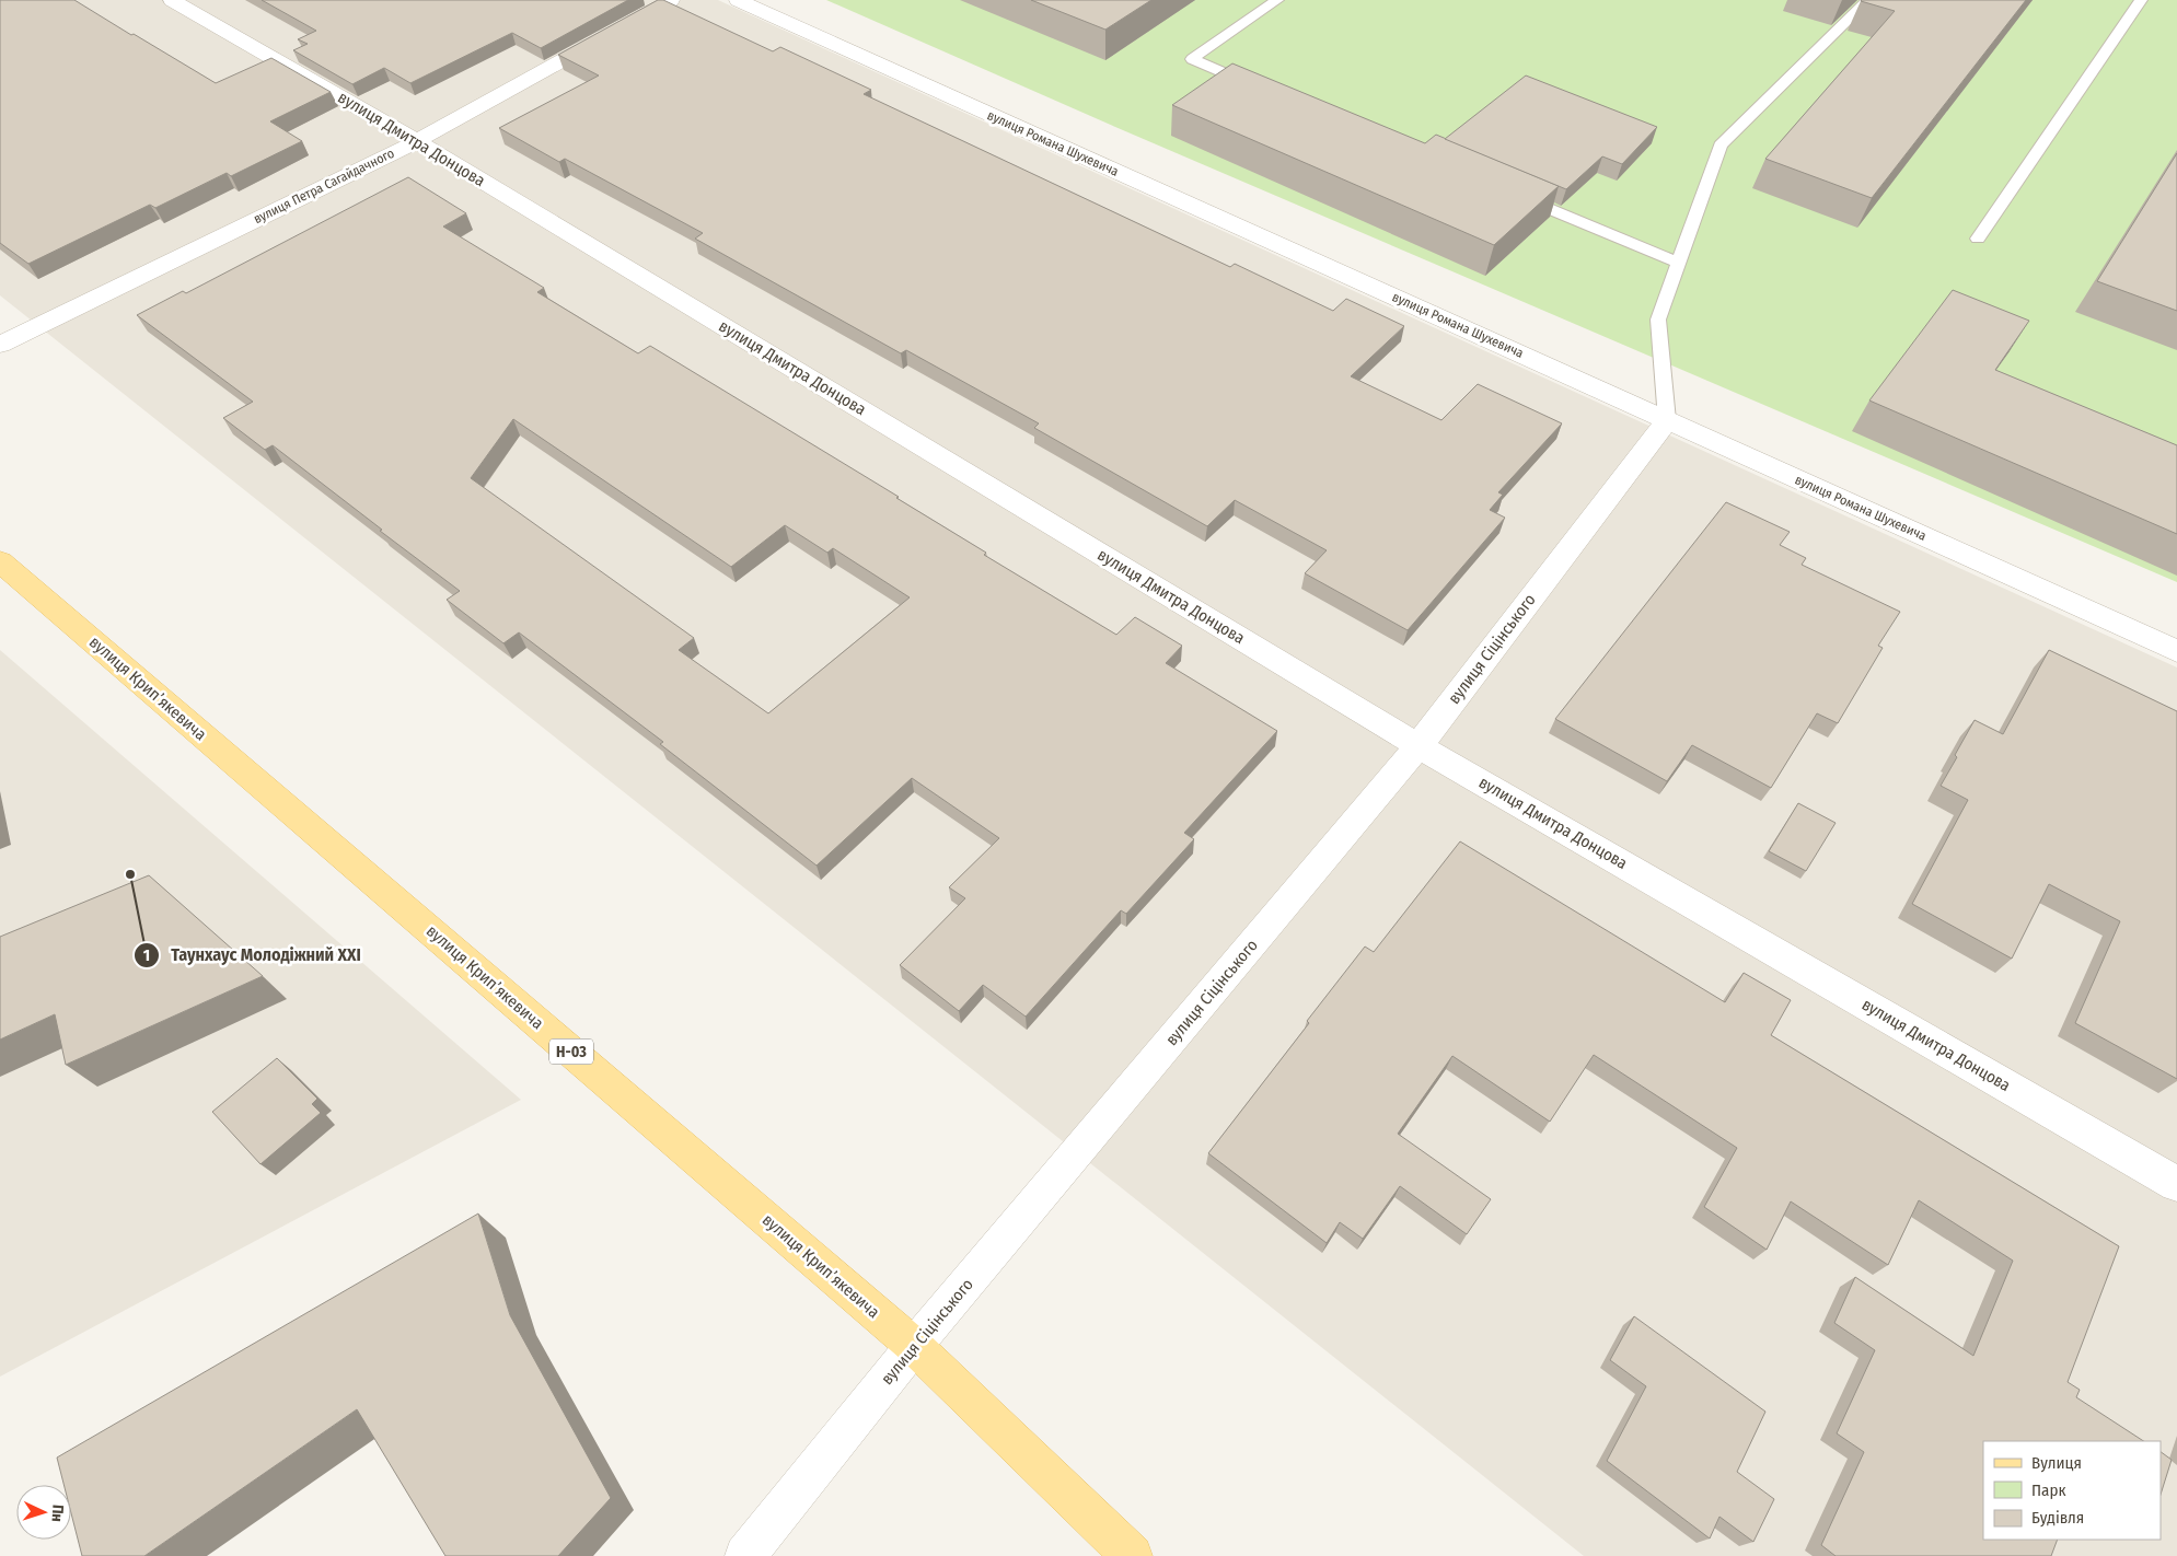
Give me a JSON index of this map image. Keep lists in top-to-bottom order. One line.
{"streets":{"main road":["вулиця Крипʼякевича","Н-03"],"street":["вулиця Дмитра Донцова","вулиця Романа Шухевича","вулиця Петра Сагайдачного","вулиця Сіцінського"]},"crossings":[["вулиця Дмитра Донцова","вулиця Петра Сагайдачного"],["вулиця Дмитра Донцова","вулиця Сіцінського"],["вулиця Романа Шухевича","вулиця Сіцінського"],["вулиця Сіцінського","вулиця Крипʼякевича"]],"places":["Таунхаус Молодіжний XXI"],"legend":["Вулиця","Парк","Будівля"],"north":"right"}
